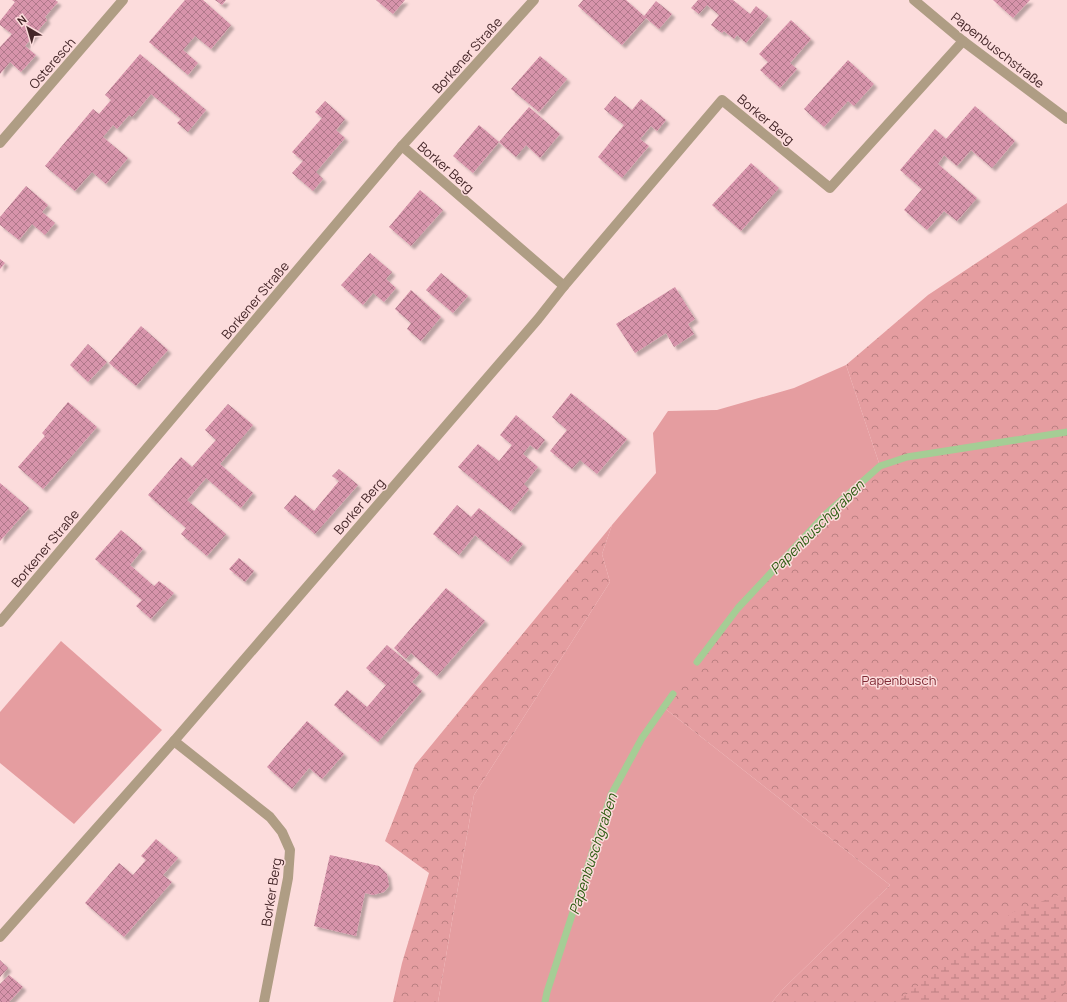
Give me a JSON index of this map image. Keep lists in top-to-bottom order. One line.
{"streets":{"street":["Papenbuschstraße","Borkener Straße","Osteresch","Borker Berg"]},"crossings":[["Papenbuschstraße","Borker Berg"],["Borkener Straße","Borker Berg"]],"water":["Papenbuschgraben"],"parks":["Papenbusch"],"north":"top left"}
